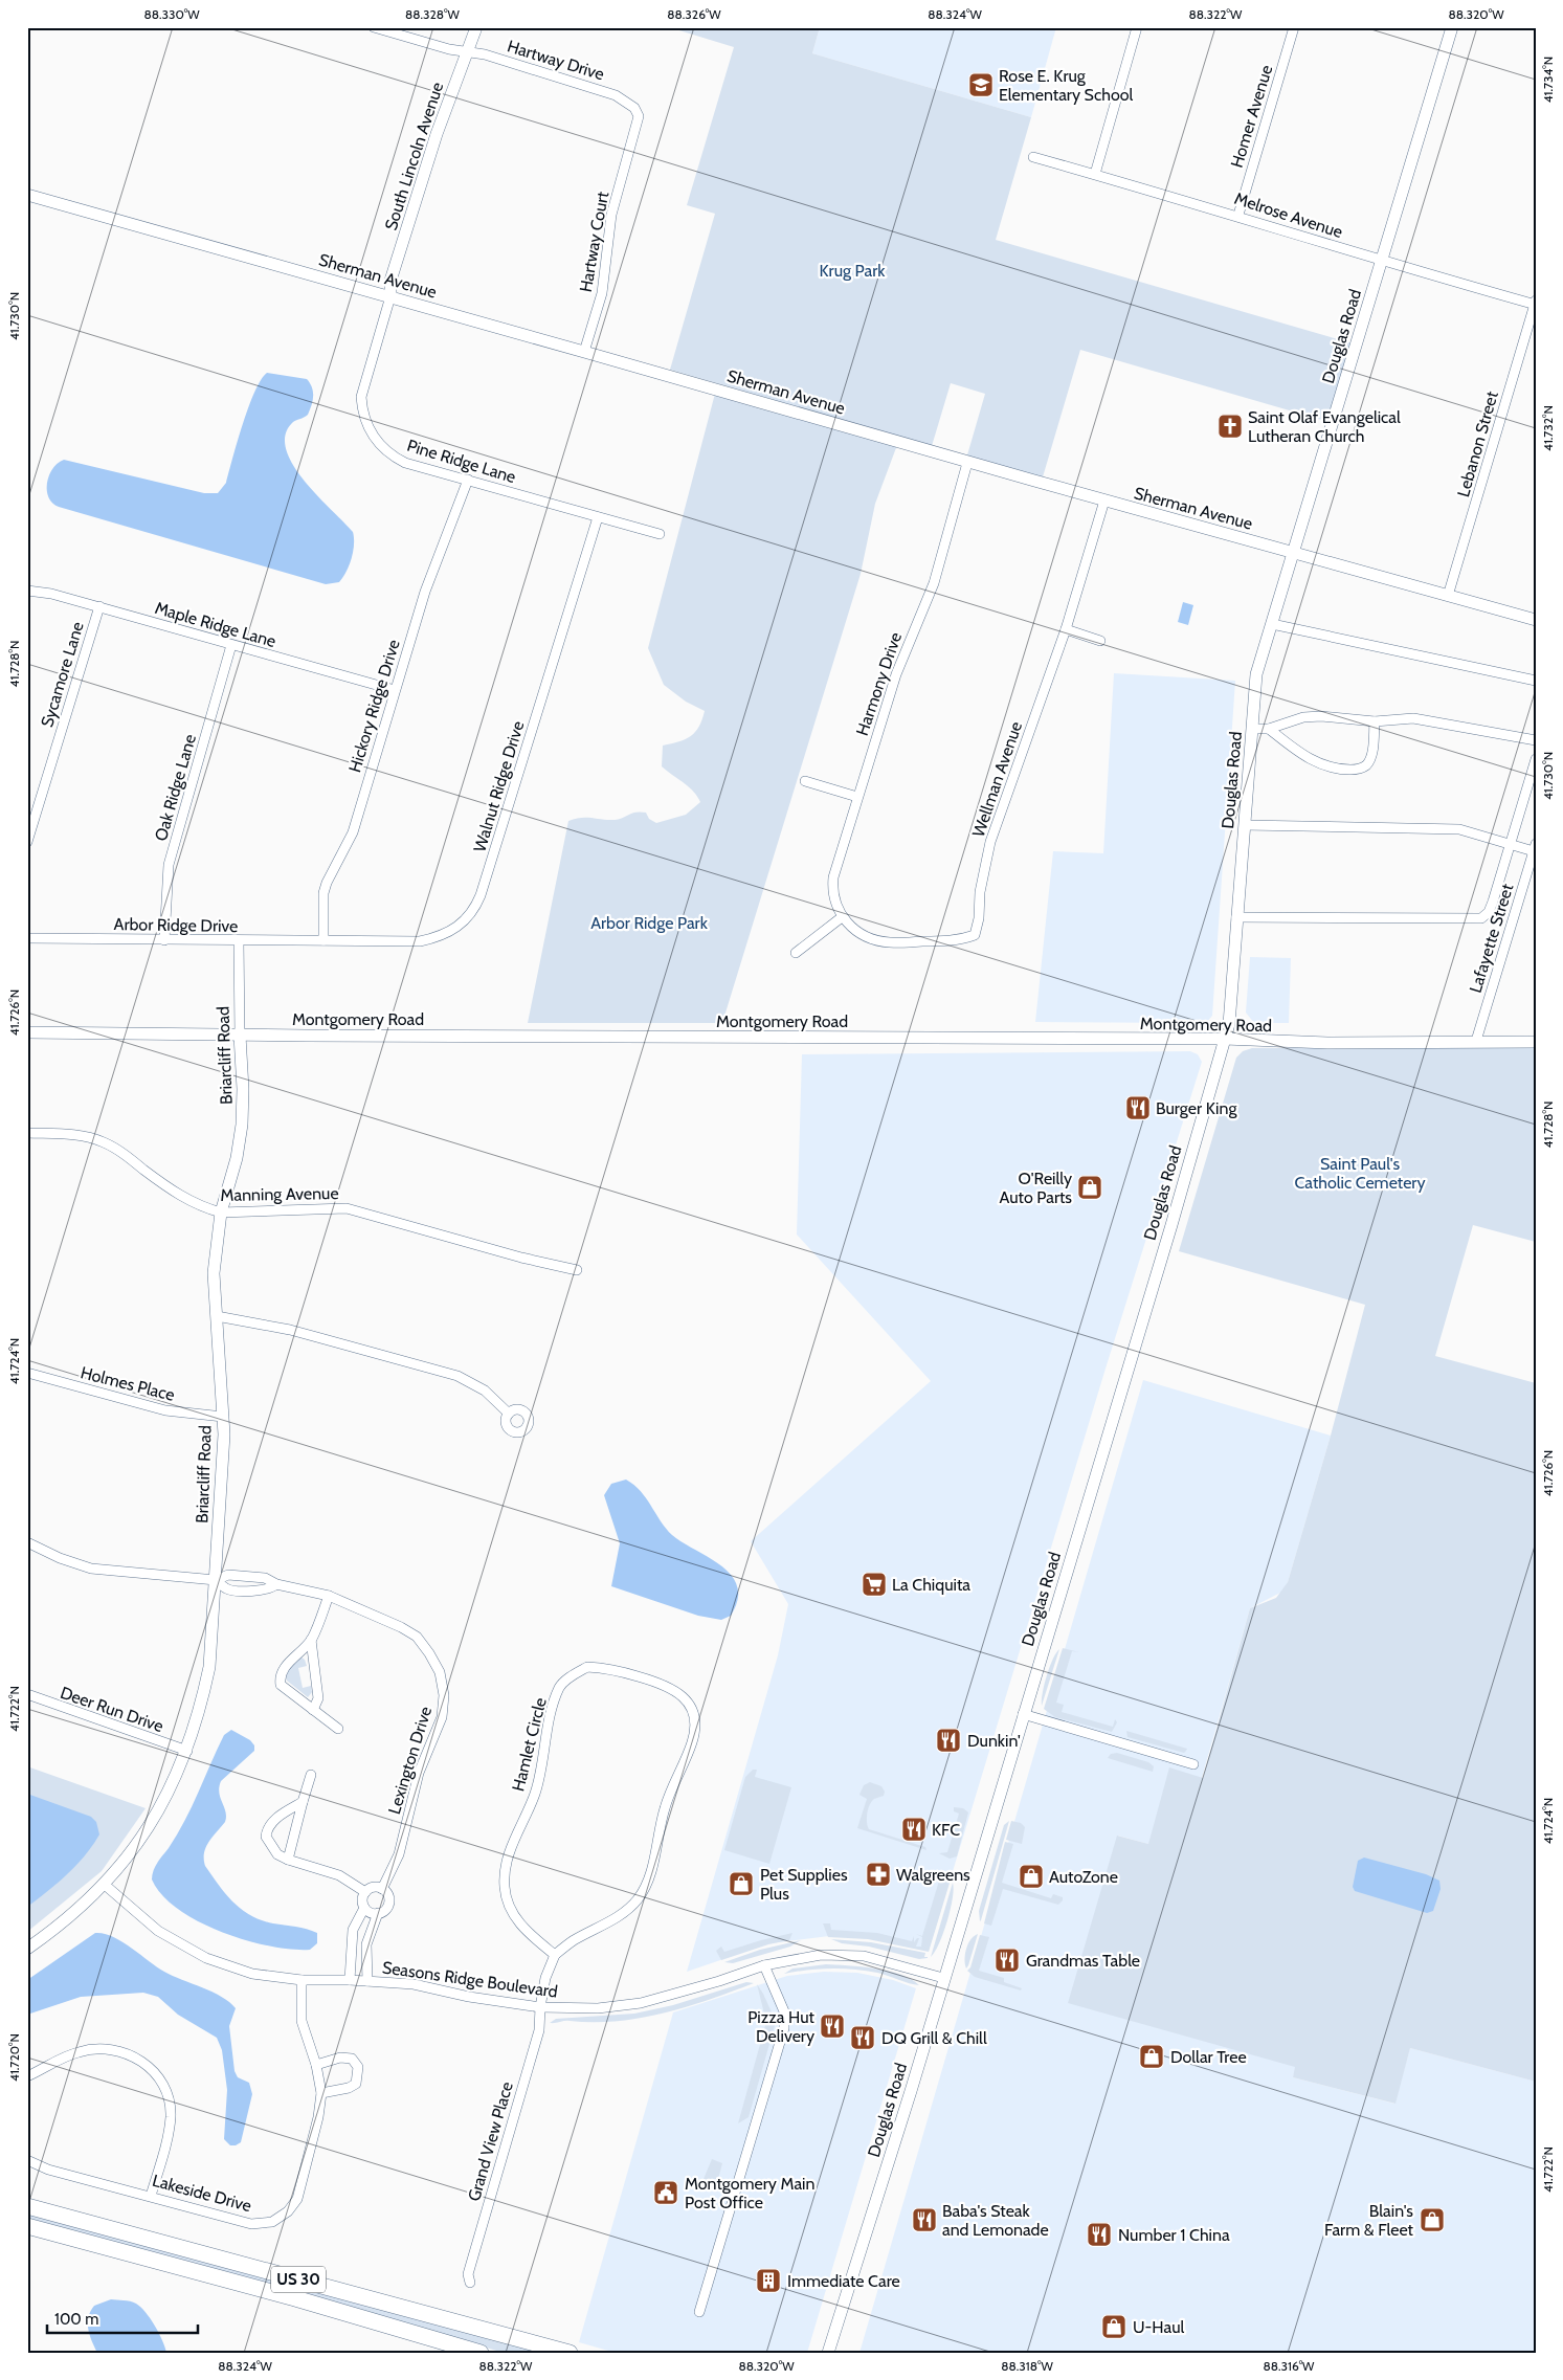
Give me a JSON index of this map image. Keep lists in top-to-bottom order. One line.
{"streets":{"main road":["US 30"],"street":["Hartway Drive","Homer Avenue","South Lincoln Avenue","Melrose Avenue","Hartway Court","Sherman Avenue","Douglas Road","Lebanon Street","Pine Ridge Lane","Maple Ridge Lane","Sycamore Lane","Harmony Drive","Hickory Ridge Drive","Wellman Avenue","Walnut Ridge Drive","Oak Ridge Lane","Arbor Ridge Drive","Lafayette Street","Montgomery Road","Briarcliff Road","Manning Avenue","Holmes Place","Deer Run Drive","Hamlet Circle","Lexington Drive","Seasons Ridge Boulevard","Grand View Place","Lakeside Drive"]},"crossings":[["Hartway Drive","South Lincoln Avenue"],["Hartway Drive","Hartway Court"],["Homer Avenue","Melrose Avenue"],["South Lincoln Avenue","Sherman Avenue"],["South Lincoln Avenue","Pine Ridge Lane"],["Melrose Avenue","Douglas Road"],["Melrose Avenue","Lebanon Street"],["Hartway Court","Sherman Avenue"],["Sherman Avenue","Douglas Road"],["Sherman Avenue","Lebanon Street"],["Sherman Avenue","Pine Ridge Lane"],["Sherman Avenue","Harmony Drive"],["Sherman Avenue","Wellman Avenue"],["Douglas Road","Montgomery Road"],["Douglas Road","Seasons Ridge Boulevard"],["Pine Ridge Lane","Hickory Ridge Drive"],["Pine Ridge Lane","Walnut Ridge Drive"],["Maple Ridge Lane","Sycamore Lane"],["Maple Ridge Lane","Hickory Ridge Drive"],["Maple Ridge Lane","Oak Ridge Lane"],["Harmony Drive","Wellman Avenue"],["Hickory Ridge Drive","Walnut Ridge Drive"],["Hickory Ridge Drive","Arbor Ridge Drive"],["Walnut Ridge Drive","Arbor Ridge Drive"],["Oak Ridge Lane","Arbor Ridge Drive"],["Arbor Ridge Drive","Briarcliff Road"],["Lafayette Street","Montgomery Road"],["Montgomery Road","Briarcliff Road"],["Briarcliff Road","Manning Avenue"],["Briarcliff Road","Holmes Place"],["Briarcliff Road","Deer Run Drive"],["Briarcliff Road","Lexington Drive"],["Briarcliff Road","Seasons Ridge Boulevard"],["Lexington Drive","Seasons Ridge Boulevard"],["Seasons Ridge Boulevard","Grand View Place"],["Seasons Ridge Boulevard","Lakeside Drive"]],"parks":["Krug Park","Arbor Ridge Park","Saint Paul's Catholic Cemetery"],"places":{"school or university":["Rose E. Krug Elementary School"],"church":["Saint Olaf Evangelical Lutheran Church"],"restaurant":["Burger King","Dunkin'","KFC","Grandmas Table","Pizza Hut Delivery","DQ Grill & Chill","Baba's Steak and Lemonade","Number 1 China"],"shop":["O'Reilly Auto Parts","AutoZone","Pet Supplies Plus","Dollar Tree","Blain's Farm & Fleet","U-Haul"],"supermarket":["La Chiquita"],"pharmacy":["Walgreens"],"public building":["Montgomery Main Post Office"],"building":["Immediate Care"]},"scale_bar":"100 m","coordinates":["88.330°W","88.328°W","88.326°W","88.324°W","88.322°W","88.320°W","41.734°N","41.730°N","41.732°N","41.728°N","41.726°N","41.724°N","41.722°N","41.720°N","88.318°W","88.316°W"]}
